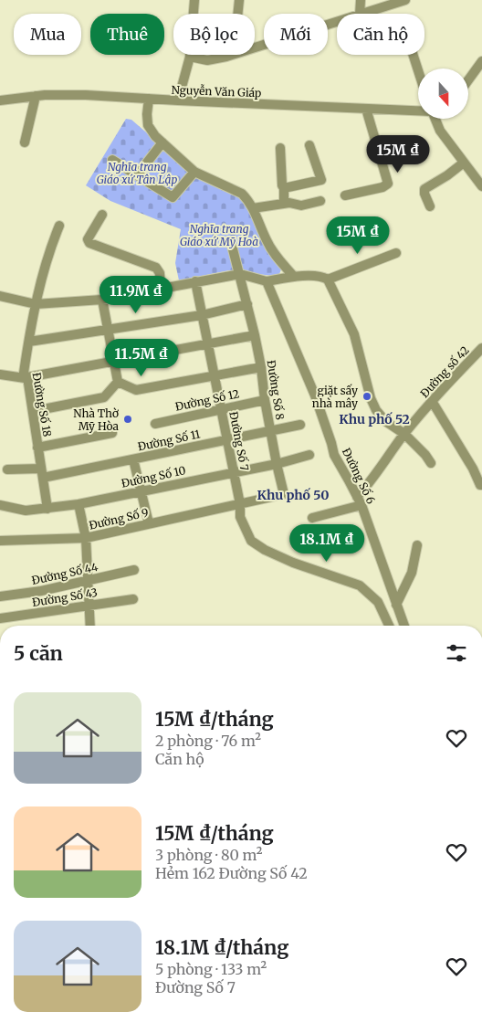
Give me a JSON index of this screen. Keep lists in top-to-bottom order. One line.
{"streets":{"street":["Nguyễn Văn Giáp","Đường số 42","Đường Số 8","Đường Số 12","Đường Số 18","Đường Số 11","Đường Số 7","Đường Số 6","Đường Số 10","Đường Số 9","Đường Số 44","Đường Số 43"]},"crossings":[["Đường số 42","Đường Số 6"],["Đường Số 8","Đường Số 12"],["Đường Số 8","Đường Số 11"],["Đường Số 8","Đường Số 7"],["Đường Số 8","Đường Số 10"],["Đường Số 8","Đường Số 9"],["Đường Số 12","Đường Số 7"],["Đường Số 18","Đường Số 11"],["Đường Số 18","Đường Số 10"],["Đường Số 11","Đường Số 7"],["Đường Số 7","Đường Số 10"],["Đường Số 7","Đường Số 9"]],"districts":["Khu phố 52","Khu phố 50"],"parks":["Nghĩa trang Giáo xứ Tân Lập","Nghĩa trang Giáo xứ Mỹ Hoà"],"places":["giặt sấy nhà mây","Nhà Thờ Mỹ Hòa"],"north":"bottom","page":{"chip":["Mua","Thuê","Bộ lọc","Mới","Căn hộ"],"price":["15M ₫","15M ₫","11.9M ₫","11.5M ₫","18.1M ₫"],"heading":"5 căn","list":[{"name":"15M ₫/tháng","note":"2 phòng · 76 m² · Căn hộ"},{"name":"15M ₫/tháng","note":"3 phòng · 80 m² · Hẻm 162 Đường Số 42"},{"name":"18.1M ₫/tháng","note":"5 phòng · 133 m² · Đường Số 7"}]}}
